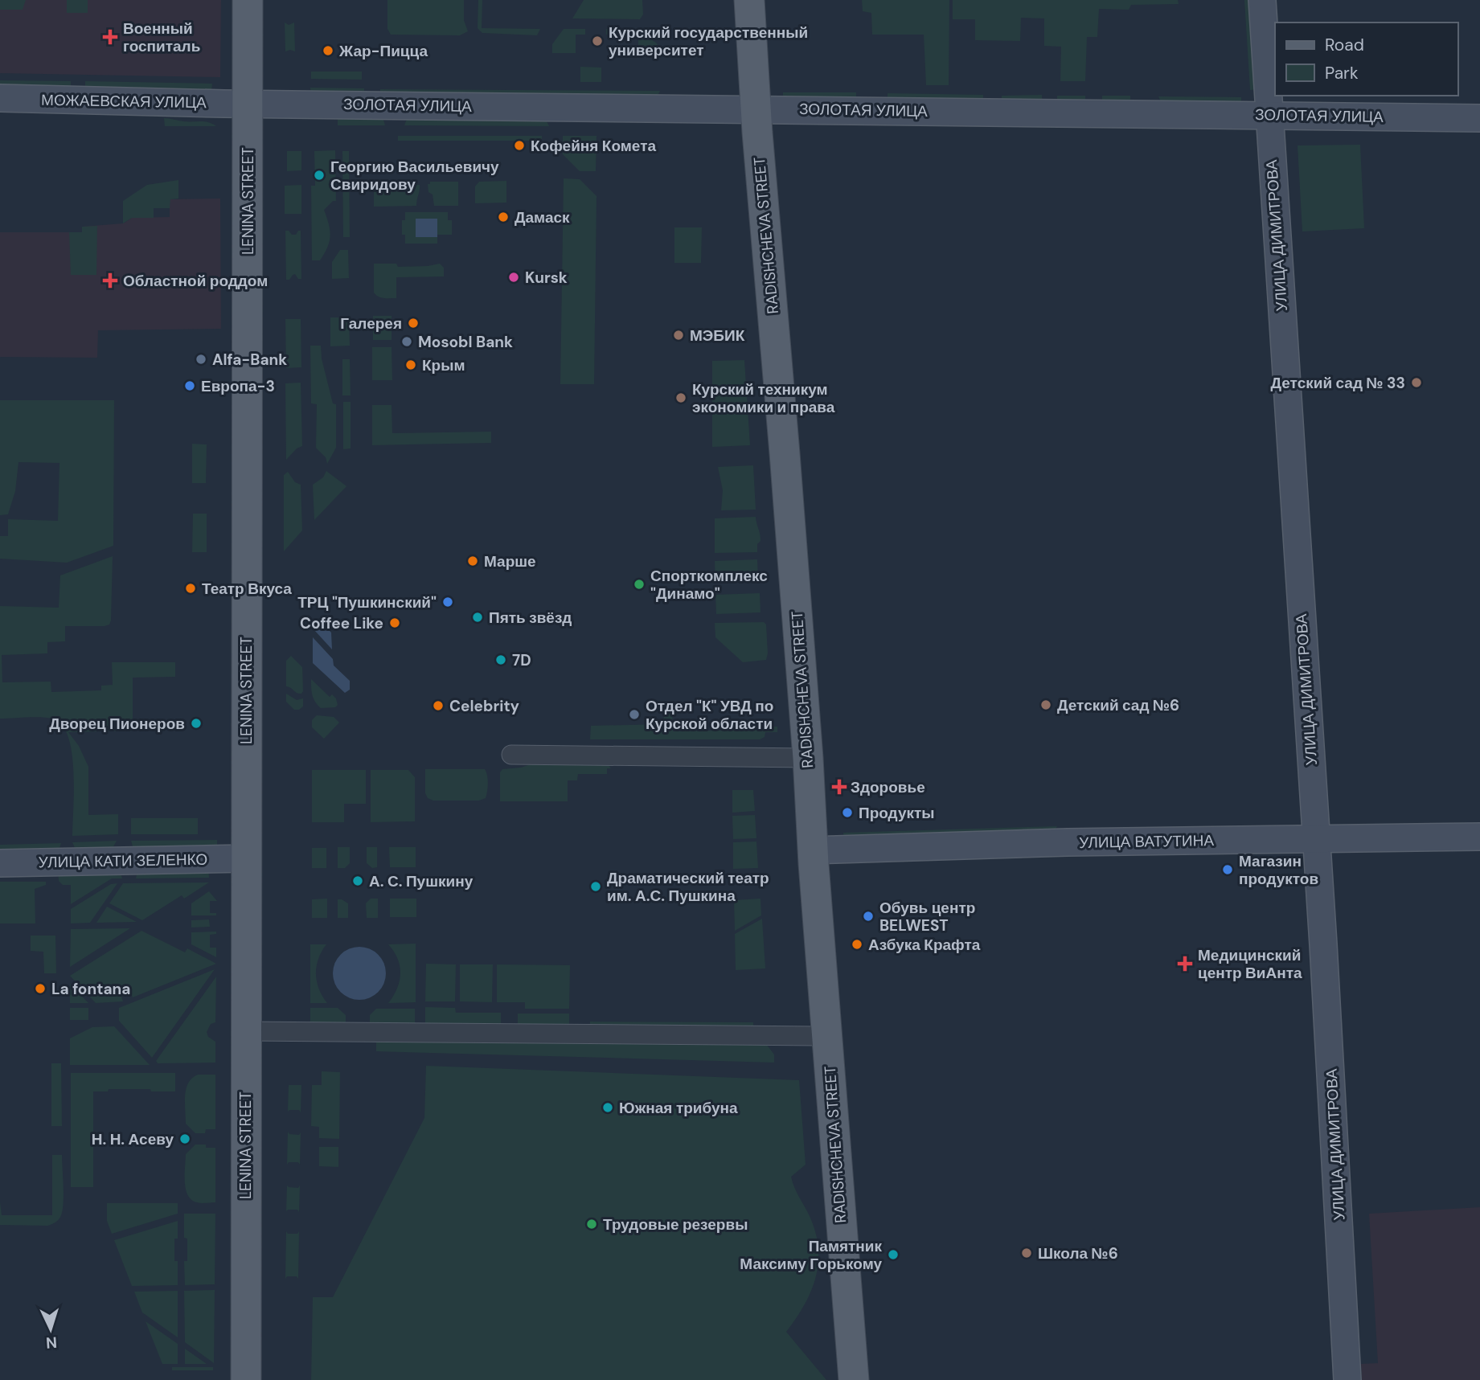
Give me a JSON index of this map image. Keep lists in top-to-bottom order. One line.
{"streets":{"main road":["LENINA STREET","RADISHCHEVA STREET"],"street":["МОЖАЕВСКАЯ УЛИЦА","ЗОЛОТАЯ УЛИЦА","УЛИЦА ДИМИТРОВА","УЛИЦА ВАТУТИНА","УЛИЦА КАТИ ЗЕЛЕНКО"]},"crossings":[["МОЖАЕВСКАЯ УЛИЦА","ЗОЛОТАЯ УЛИЦА"],["МОЖАЕВСКАЯ УЛИЦА","LENINA STREET"],["ЗОЛОТАЯ УЛИЦА","LENINA STREET"],["ЗОЛОТАЯ УЛИЦА","RADISHCHEVA STREET"],["ЗОЛОТАЯ УЛИЦА","УЛИЦА ДИМИТРОВА"],["LENINA STREET","УЛИЦА КАТИ ЗЕЛЕНКО"],["RADISHCHEVA STREET","УЛИЦА ВАТУТИНА"],["УЛИЦА ДИМИТРОВА","УЛИЦА ВАТУТИНА"]],"places":{"health":["Военный госпиталь","Областной роддом","Здоровье","Медицинский центр ВиАнта"],"other":["Курский государственный университет","Жар-Пицца","Кофейня Комета","Георгию Васильевичу Свиридову","Дамаск","Kursk","Галерея","МЭБИК","Mosobl Bank","Alfa-Bank","Крым","Детский сад № 33","Европа-3","Курский техникум экономики и права","Марше","Спорткомплекс \"Динамо\"","Театр Вкуса","ТРЦ \"Пушкинский\"","Пять звёзд","Coffee Like","7D","Детский сад №6","Celebrity","Отдел \"К\" УВД по Курской области","Дворец Пионеров","Продукты","Магазин продуктов","А. С. Пушкину","Драматический театр им. А.С. Пушкина","Обувь центр BELWEST","Азбука Крафта","La fontana","Южная трибуна","Н. Н. Асеву","Трудовые резервы","Школа №6","Памятник Максиму Горькому"]},"legend":["Road","Park"],"north":"bottom"}
